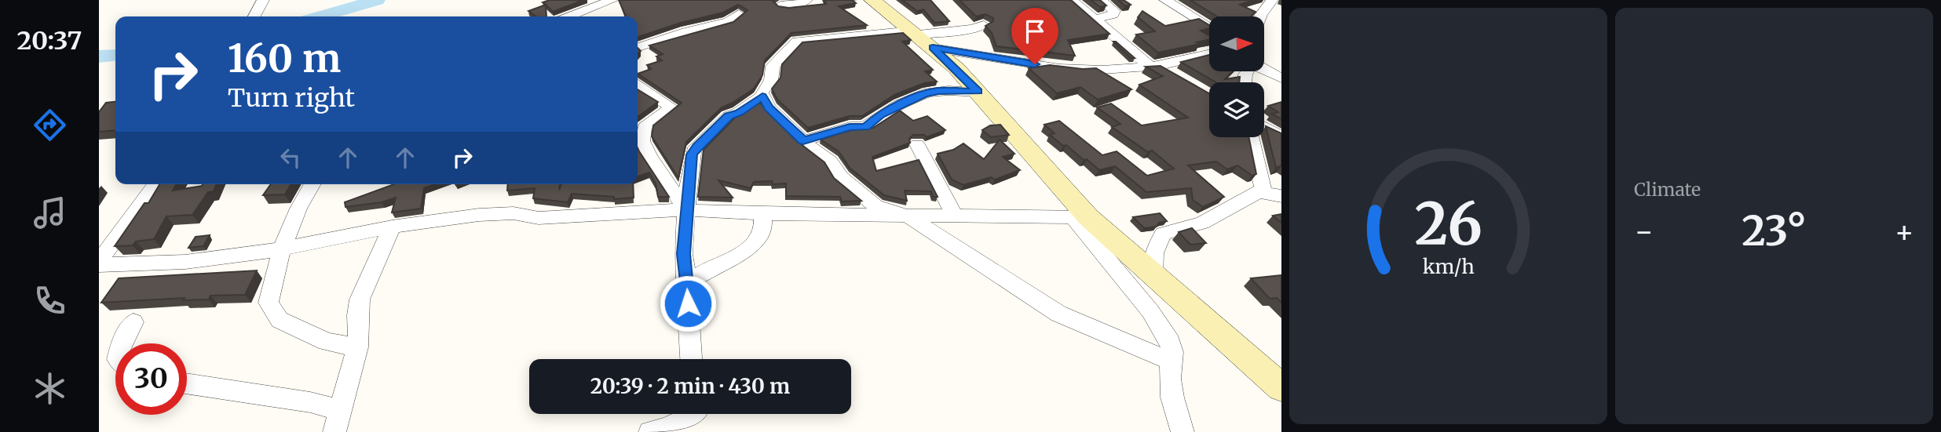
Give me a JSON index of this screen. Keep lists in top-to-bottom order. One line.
{"north":"right","page":{"tabs":"20:37","tile":"Climate","turn":["160 m","Turn right"],"heat":["−","23°","+"],"limit":"30","trip":"20:39 · 2 min · 430 m","gauge":["26","km/h"]}}
